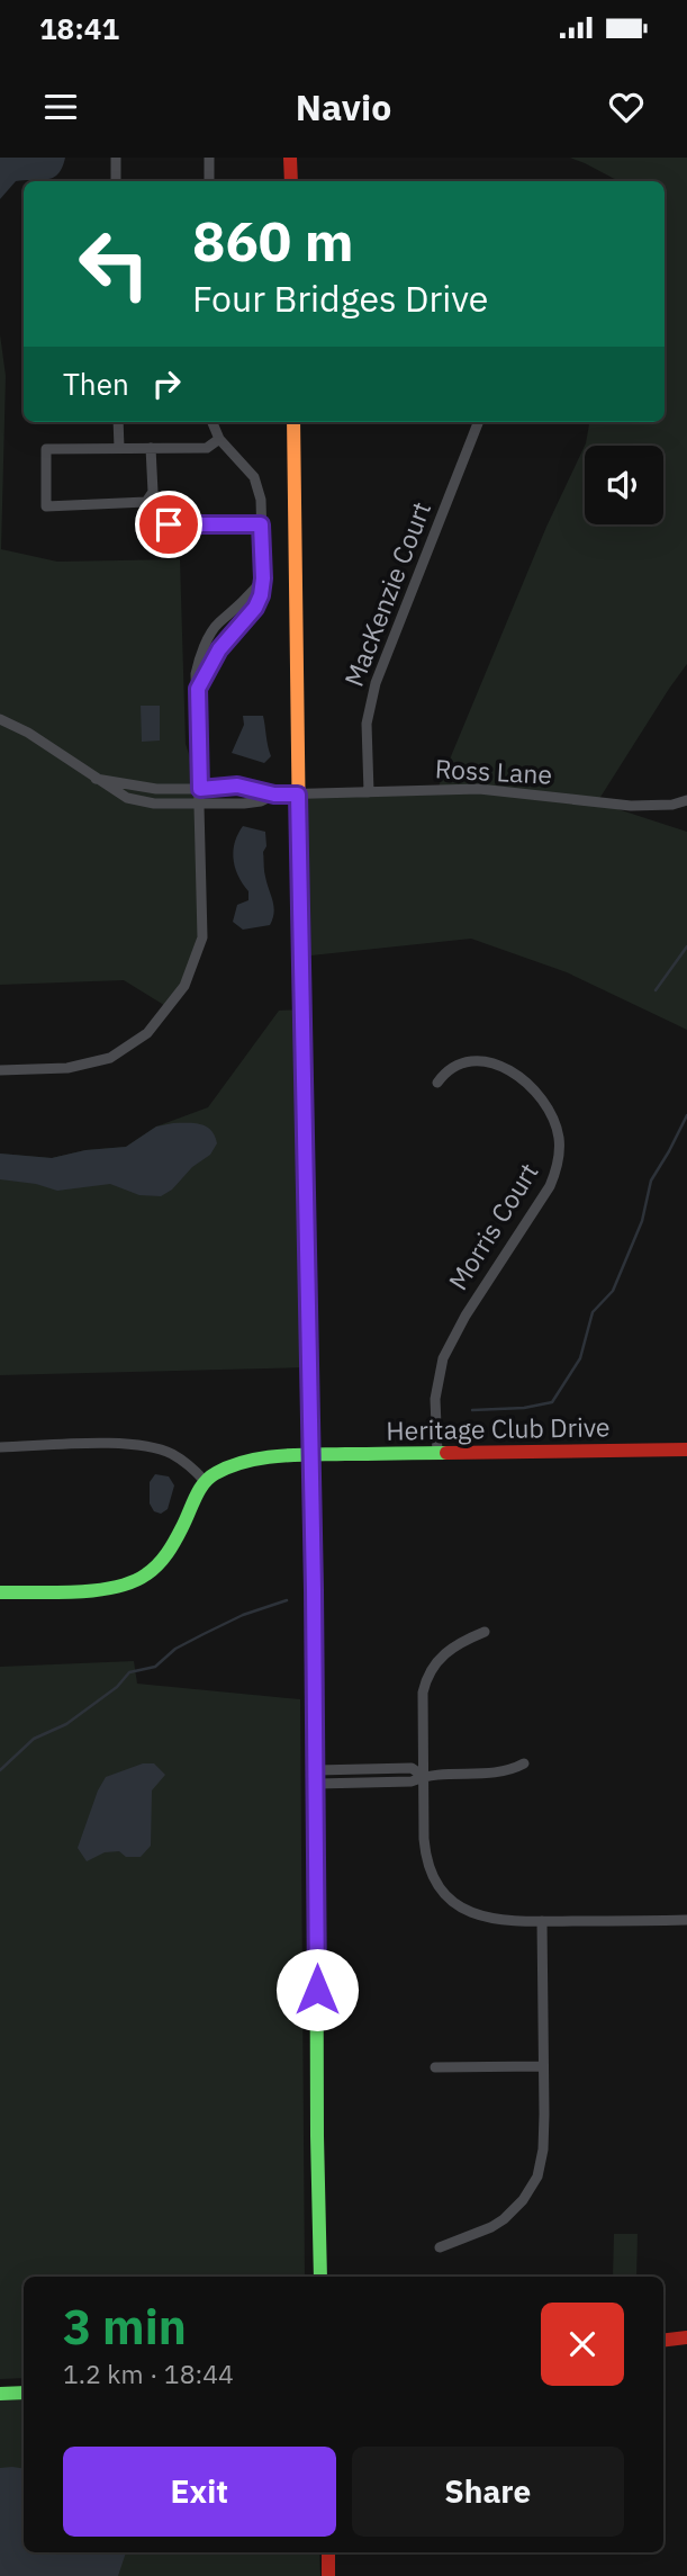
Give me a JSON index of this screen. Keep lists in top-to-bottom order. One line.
{"streets":{"main road":["Heritage Club Drive"],"street":["MacKenzie Court","Ross Lane","Morris Court"]},"crossings":[["MacKenzie Court","Ross Lane"],["Morris Court","Heritage Club Drive"]],"page":{"status":"18:41","header":"Navio","turn":["860 m","Four Bridges Drive"],"then":"Then","heading":["3 min","1.2 km · 18:44"],"buttons":["Exit","Share"]}}
